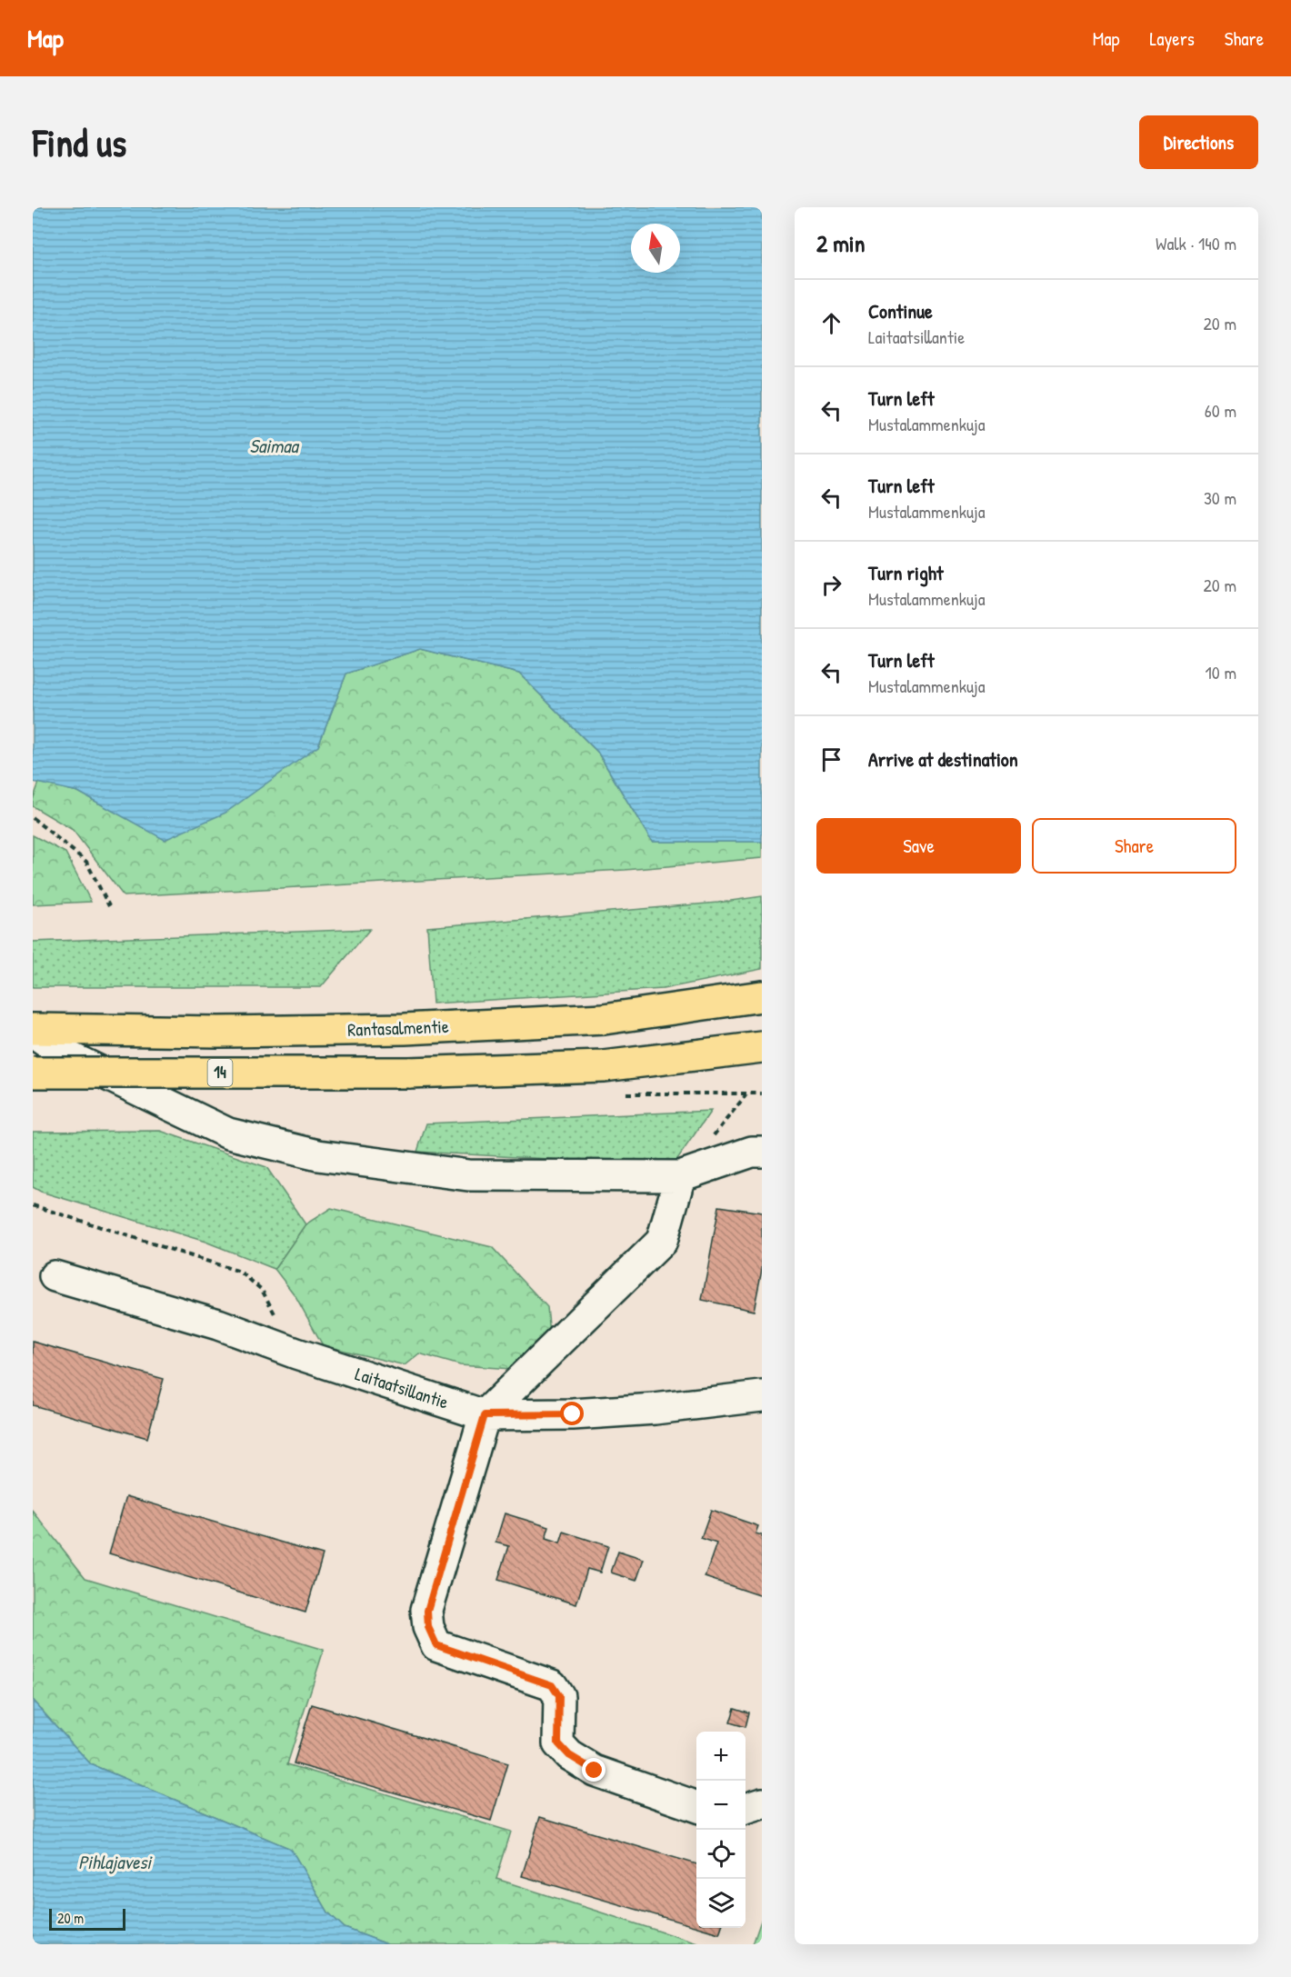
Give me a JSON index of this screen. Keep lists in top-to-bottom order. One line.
{"streets":{"highway":["Rantasalmentie","14"],"street":["Laitaatsillantie"]},"water":["Saimaa","Pihlajavesi"],"scale_bar":"20 m","north":"top","page":{"header":"Map","nav":["Map","Layers","Share"],"buttons":["Directions",["Save","Share"]],"title":"Find us","heading":["2 min","Walk · 140 m"],"list":[["Continue","Laitaatsillantie","20 m"],["Turn left","Mustalammenkuja","60 m"],["Turn left","Mustalammenkuja","30 m"],["Turn right","Mustalammenkuja","20 m"],["Turn left","Mustalammenkuja","10 m"],"Arrive at destination"],"map_buttons":["+","−"],"scale":"20 m"}}
